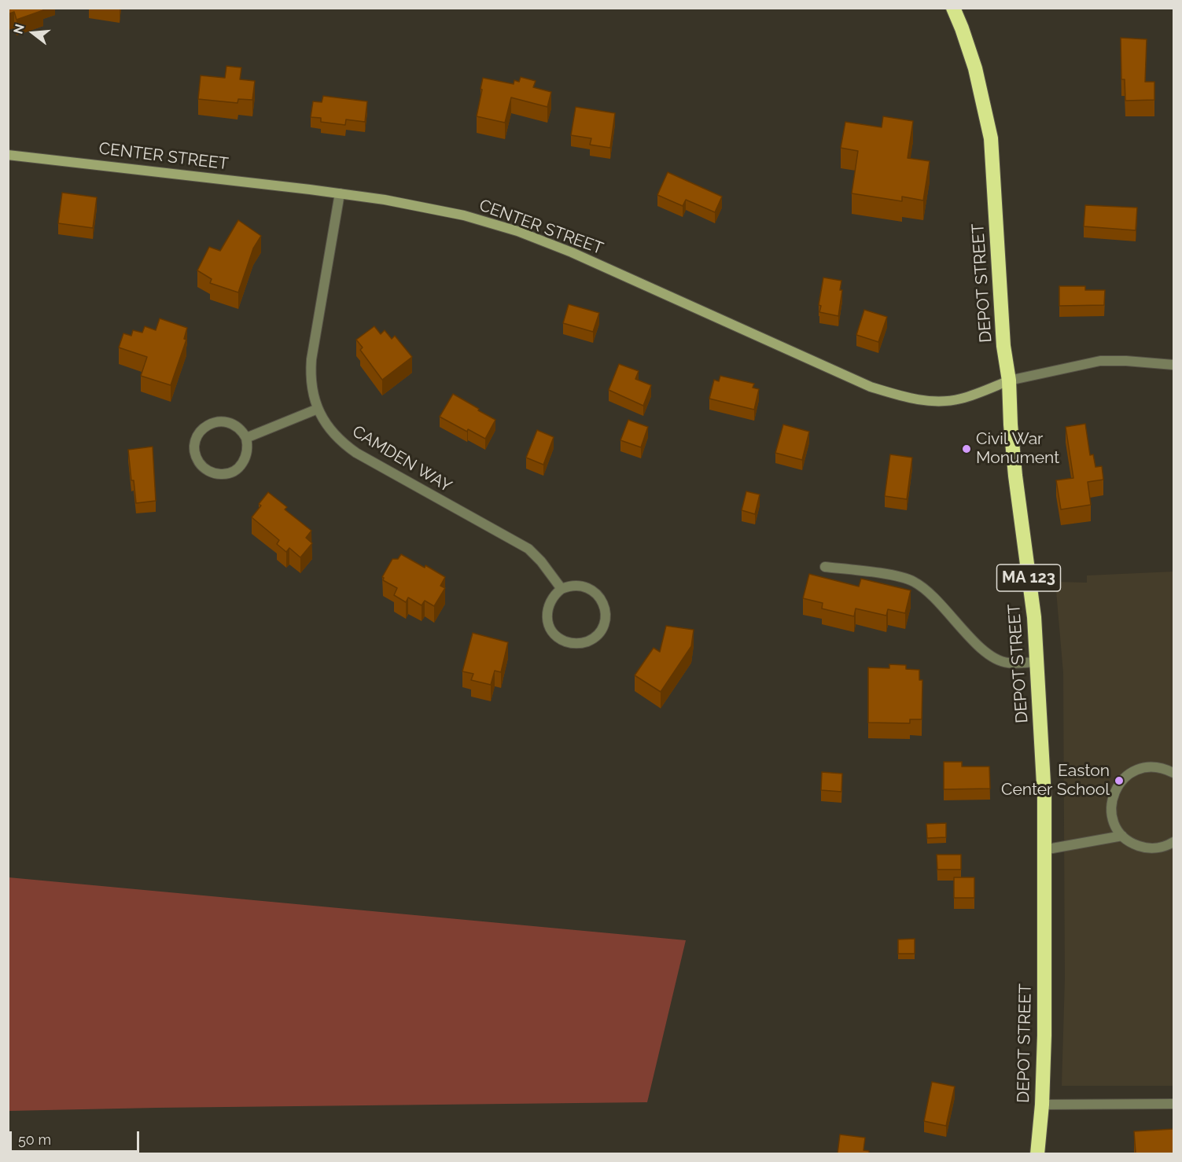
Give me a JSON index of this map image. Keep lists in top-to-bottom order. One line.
{"streets":{"highway":["DEPOT STREET","MA 123"],"main road":["CENTER STREET"],"street":["CAMDEN WAY"]},"crossings":[["CENTER STREET","DEPOT STREET"],["CENTER STREET","CAMDEN WAY"]],"places":["Civil War Monument","Easton Center School"],"scale_bar":"50 m","north":"left"}
